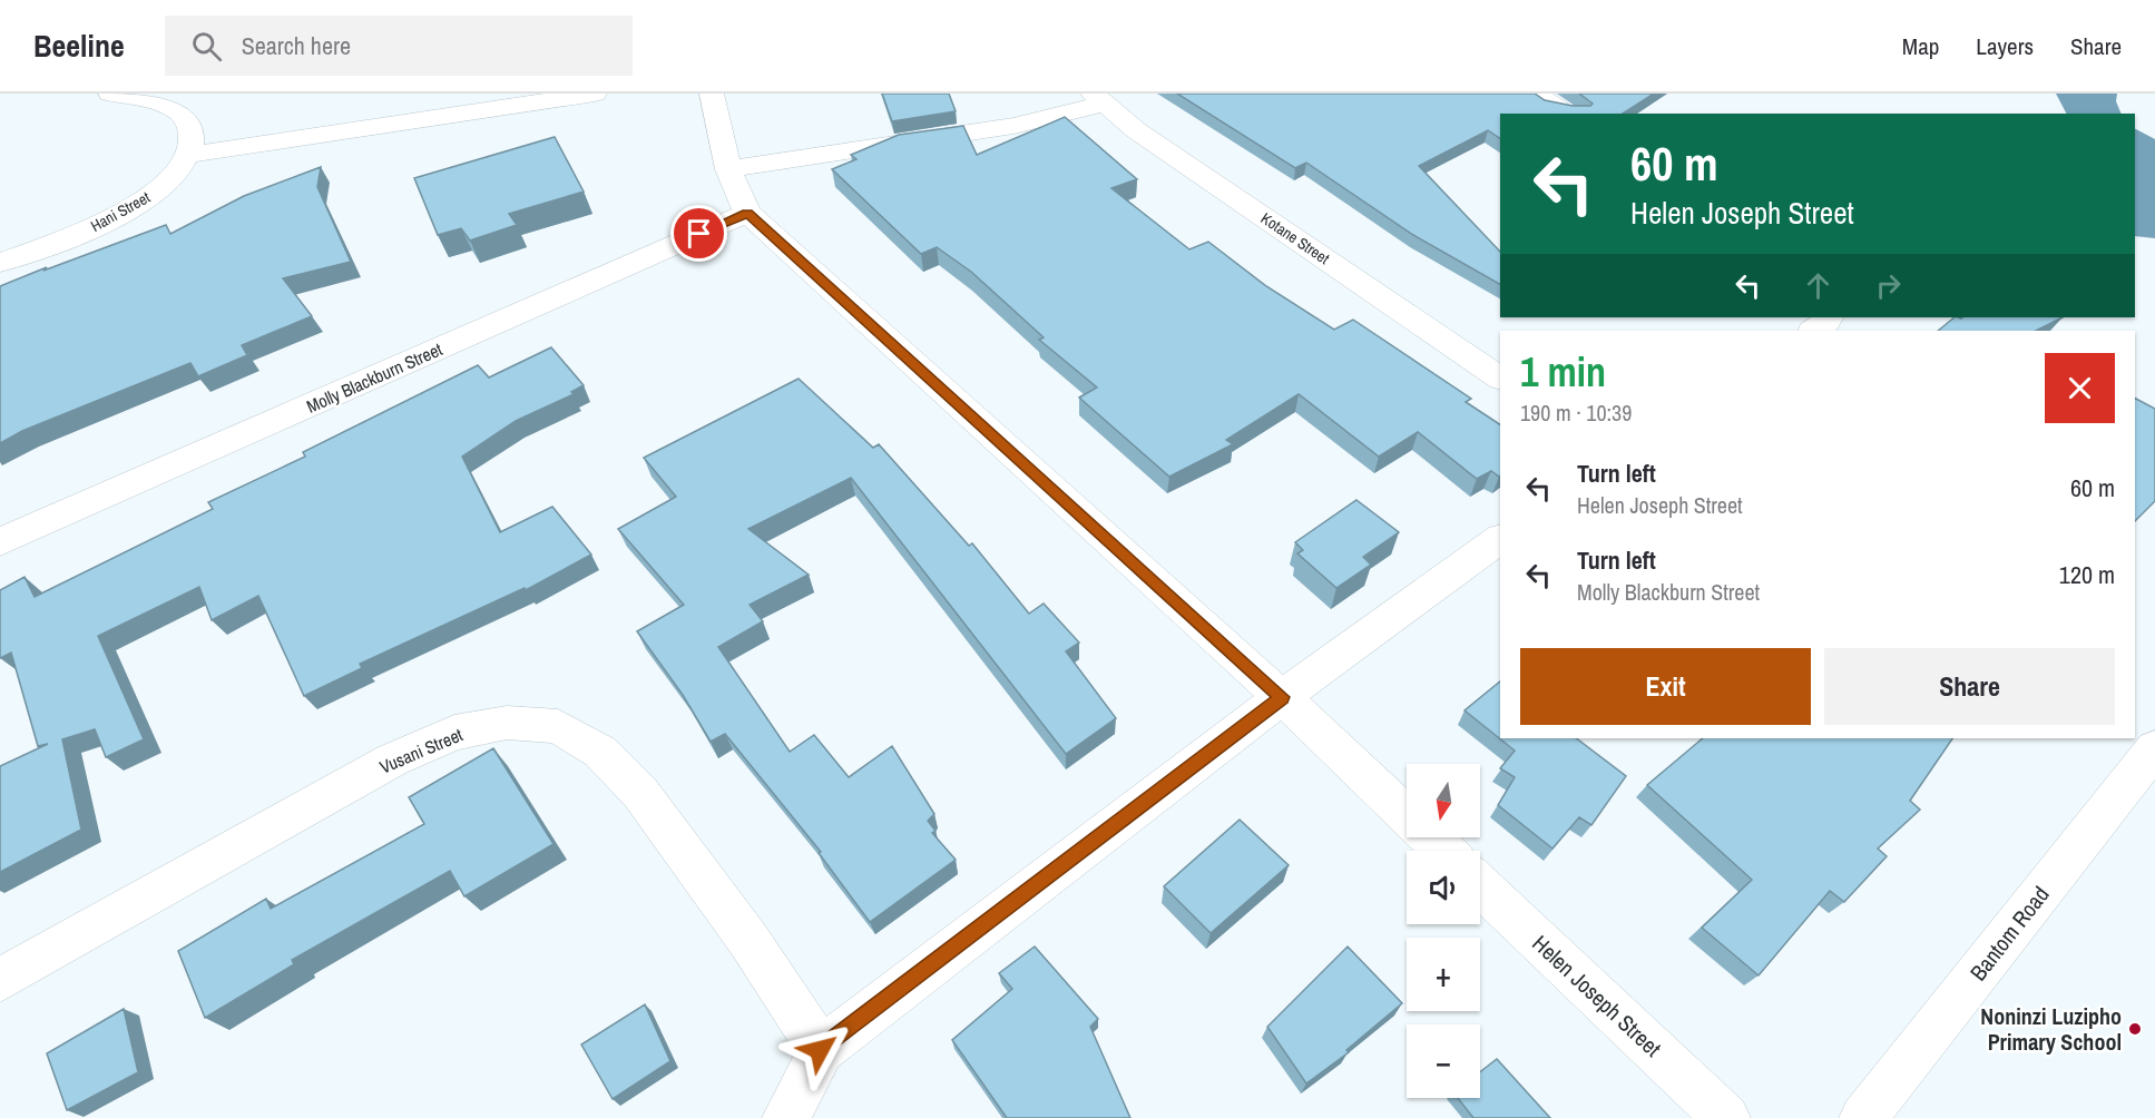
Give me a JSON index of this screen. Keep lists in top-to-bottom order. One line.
{"streets":{"street":["Hani Street","Kotane Street","Molly Blackburn Street","Vusani Street","Bantom Road","Helen Joseph Street"]},"places":["Noninzi Luzipho Primary School"],"north":"bottom","page":{"header":"Beeline","search":"Search here","nav":["Map","Layers","Share"],"turn":["60 m","Helen Joseph Street"],"heading":["1 min","190 m · 10:39"],"list":[{"name":"Turn left","note":"Helen Joseph Street","value":"60 m"},{"name":"Turn left","note":"Molly Blackburn Street","value":"120 m"}],"buttons":["Exit","Share"],"map_buttons":["+","−"]}}
